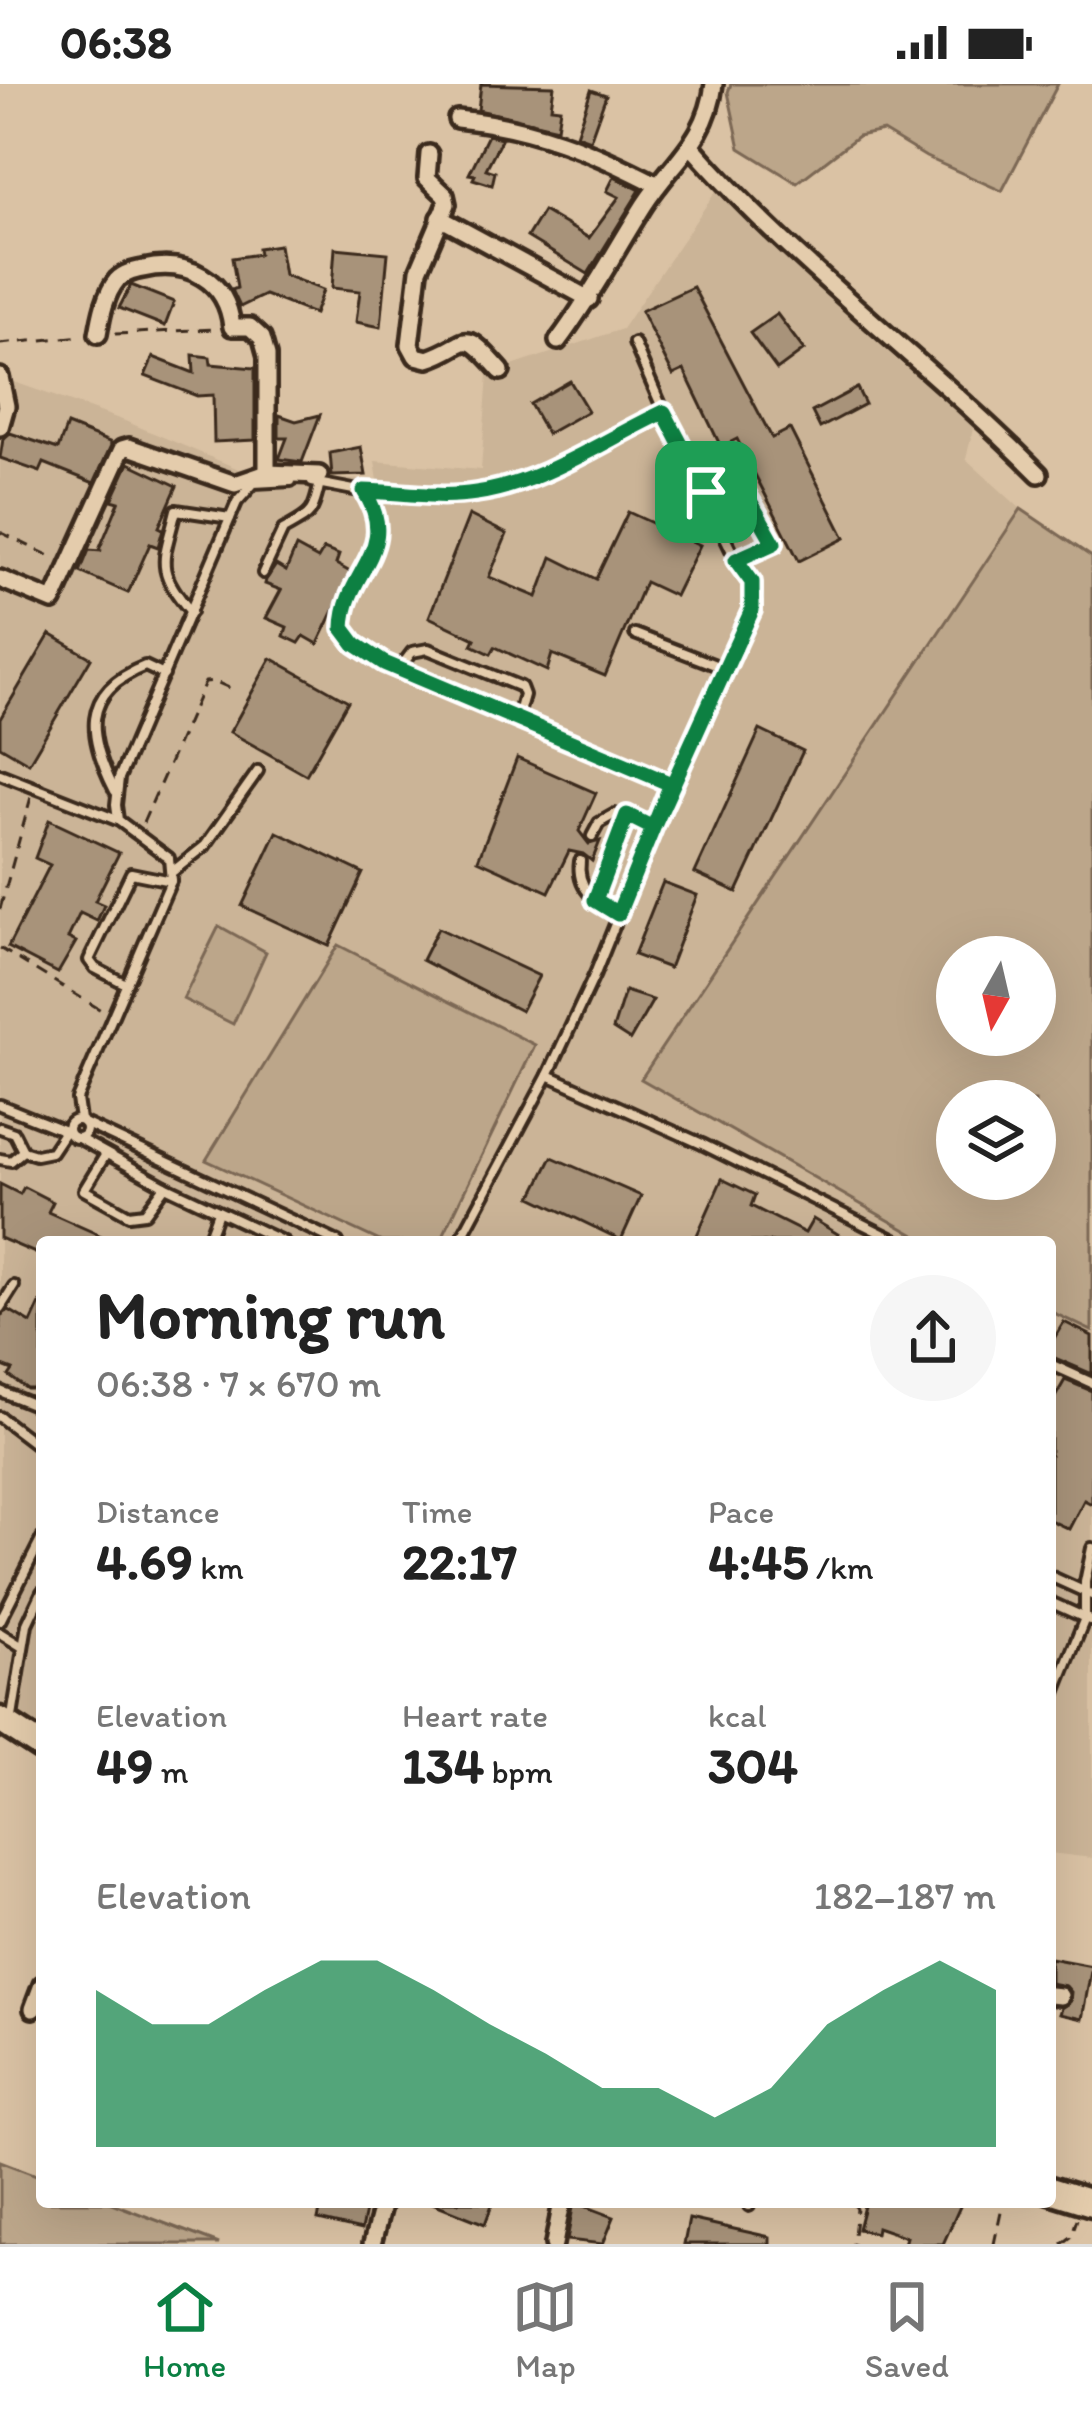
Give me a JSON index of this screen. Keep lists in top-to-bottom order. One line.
{"north":"bottom","page":{"status":"06:38","heading":["Morning run","06:38 · 7 × 670 m"],"stats":[["Distance","4.69 km"],["Time","22:17"],["Pace","4:45 /km"],["Elevation","49 m"],["Heart rate","134 bpm"],["kcal","304"]],"chart":["Elevation","182–187 m"],"tabs":["Home","Map","Saved"]}}
